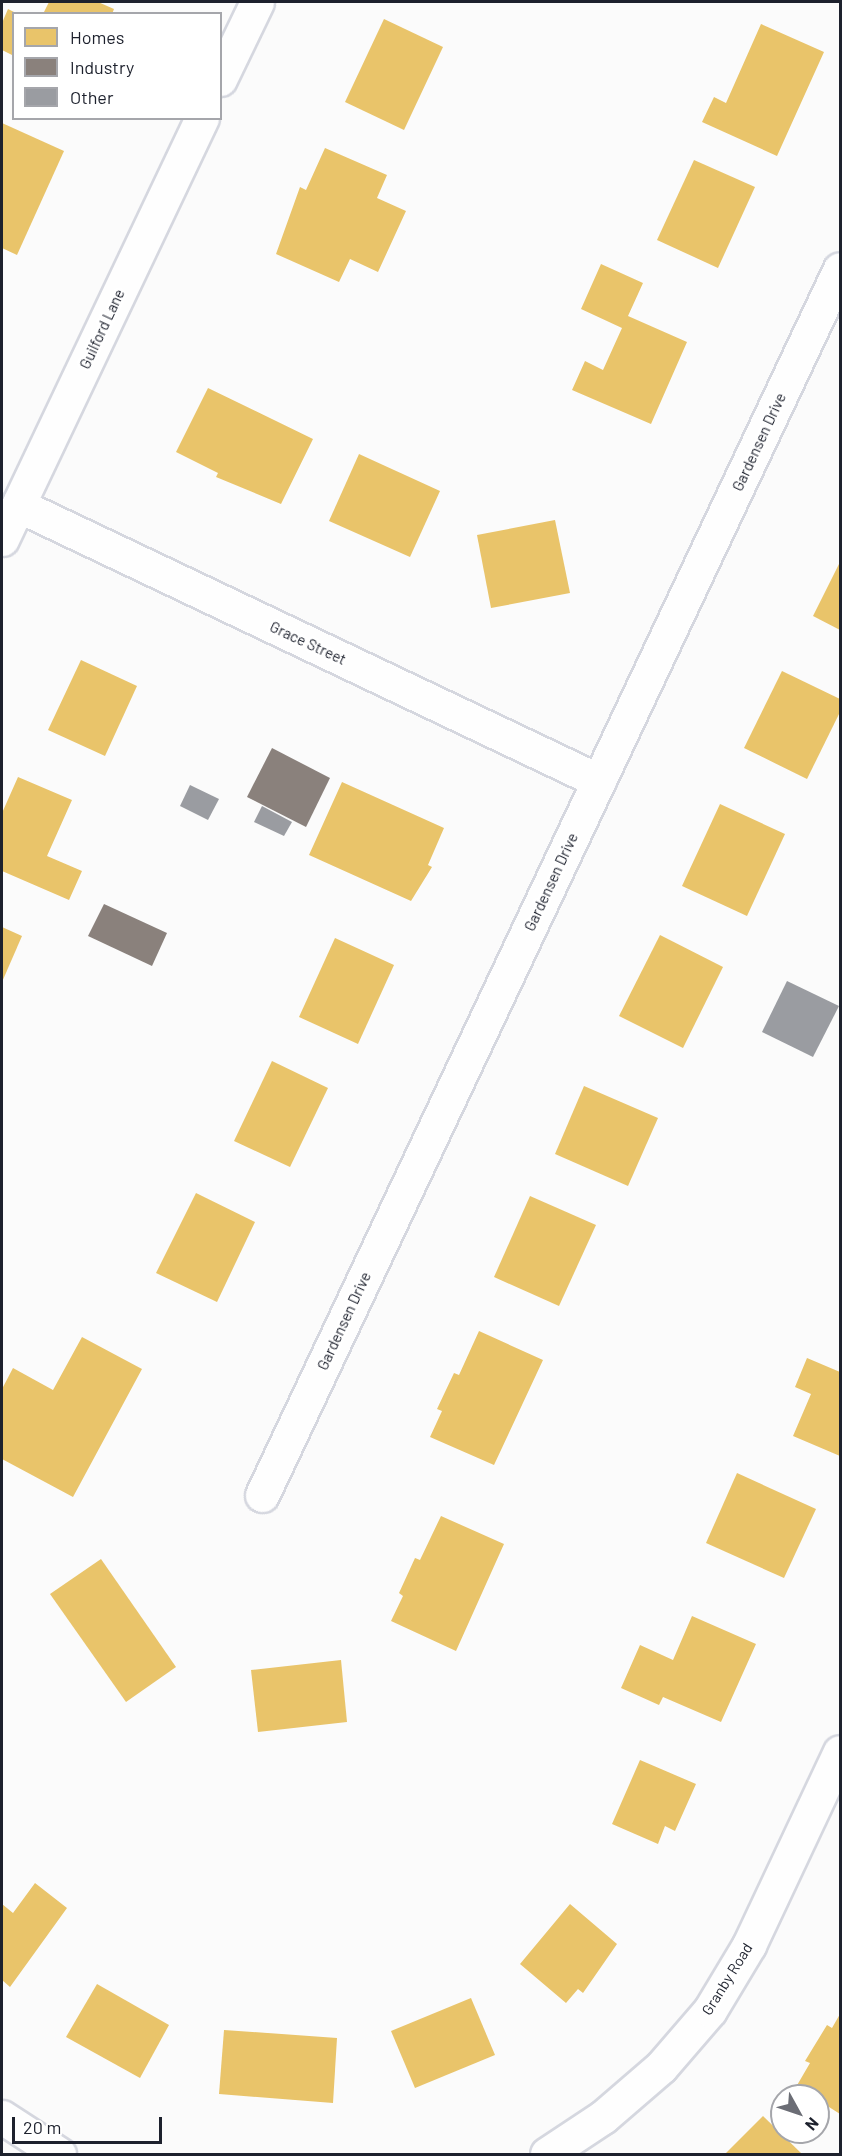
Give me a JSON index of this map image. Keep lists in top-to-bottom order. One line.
{"streets":{"street":["Guilford Lane","Gardensen Drive","Grace Street","Granby Road"]},"crossings":[["Guilford Lane","Grace Street"],["Gardensen Drive","Grace Street"]],"legend":["Homes","Industry","Other"],"scale_bar":"20 m","north":"bottom right"}
